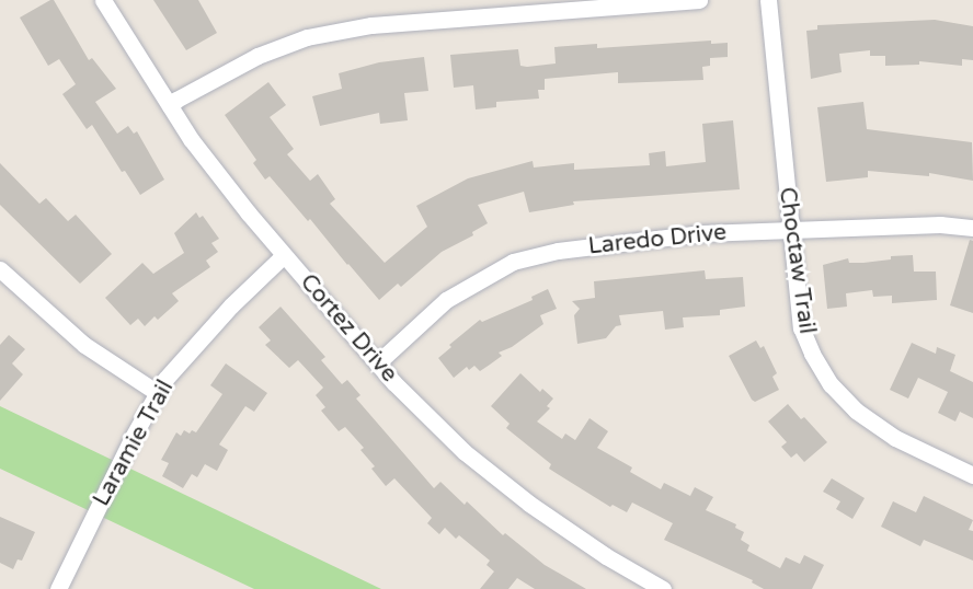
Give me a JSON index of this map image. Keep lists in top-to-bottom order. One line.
{"streets":{"street":["Laredo Drive","Choctaw Trail","Cortez Drive","Laramie Trail"]},"crossings":[["Laredo Drive","Choctaw Trail"],["Laredo Drive","Cortez Drive"],["Cortez Drive","Laramie Trail"]]}
